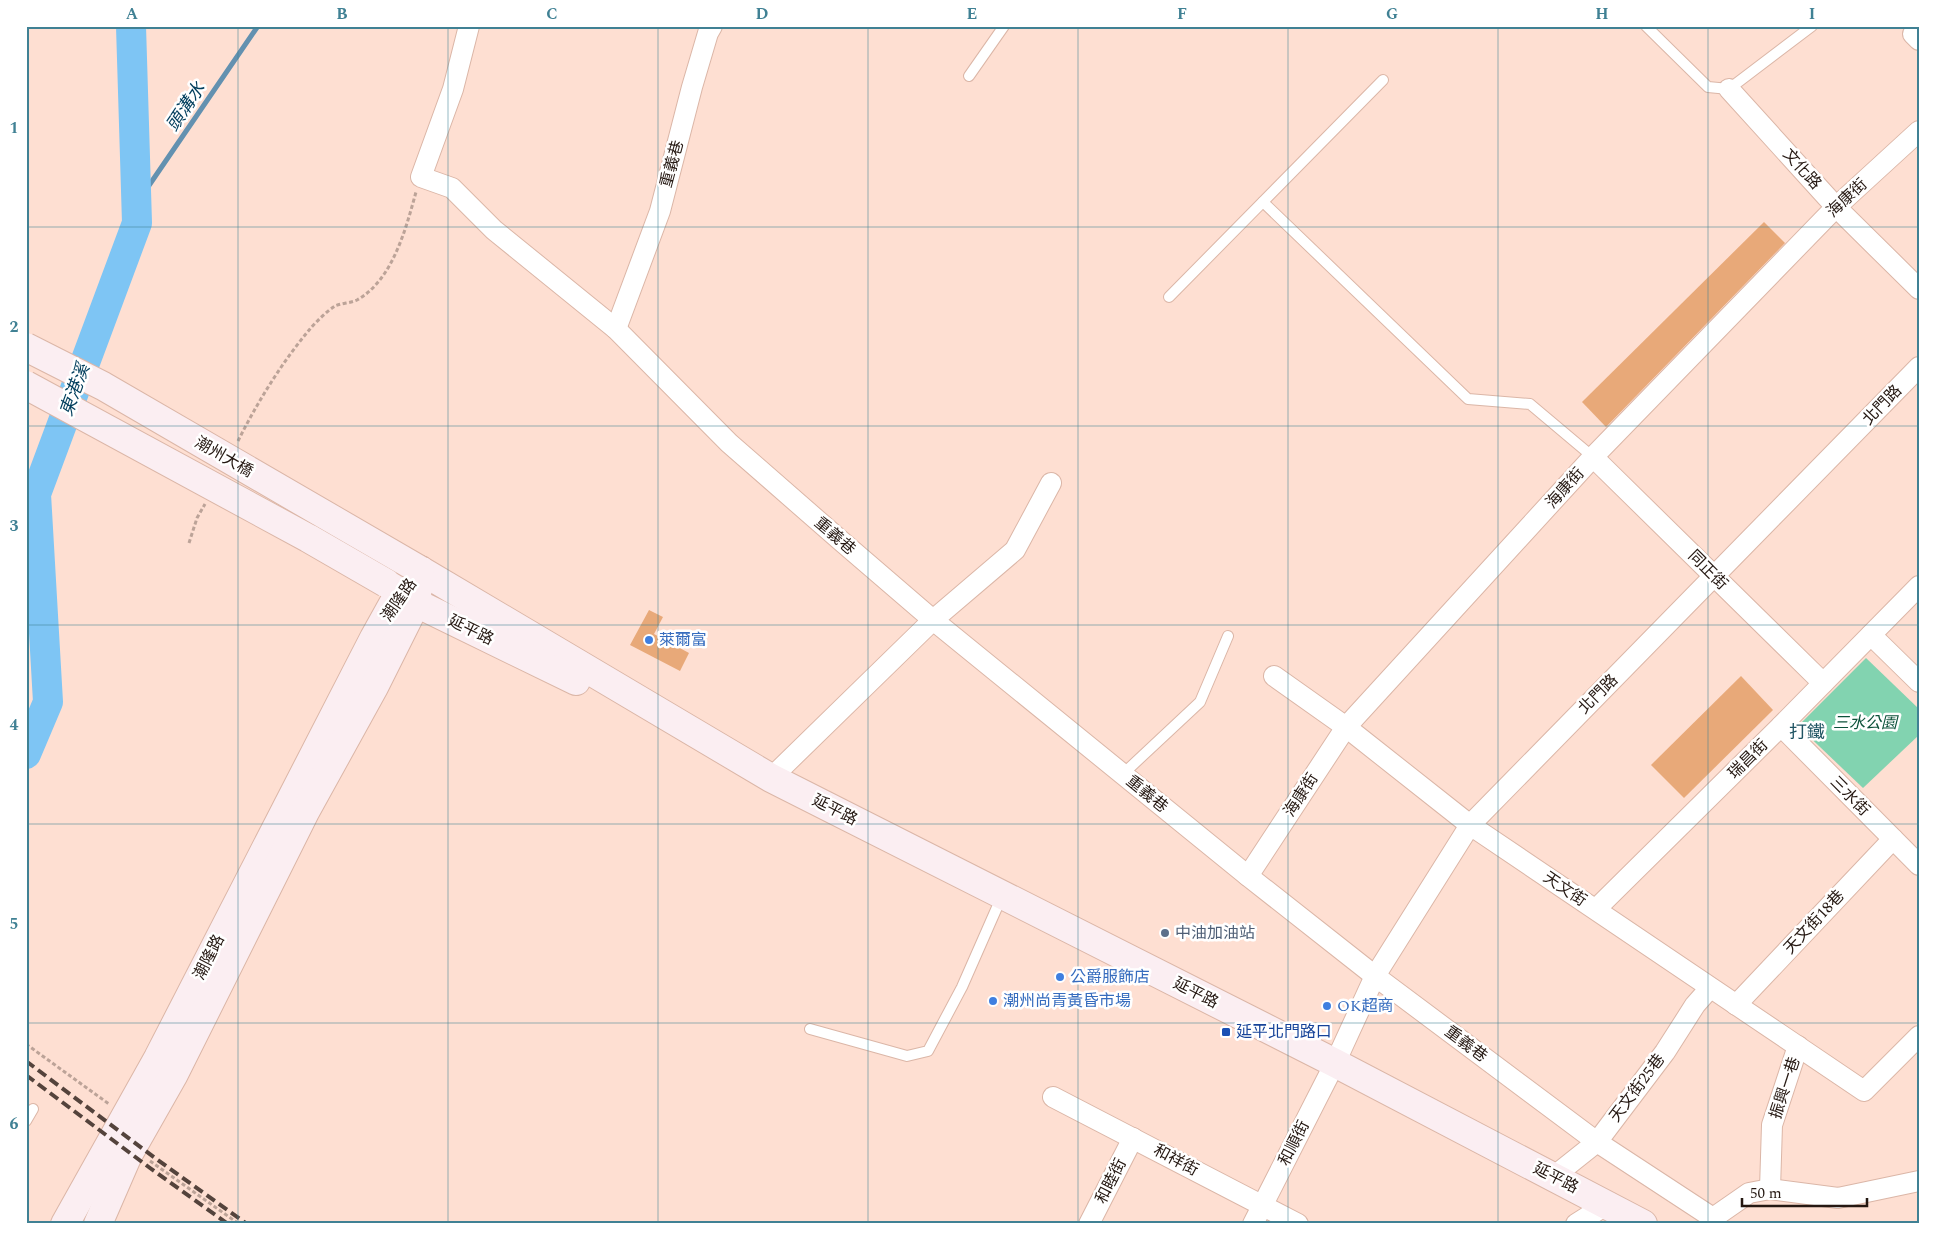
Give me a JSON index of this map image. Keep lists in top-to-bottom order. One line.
{"streets":{"street":["重義巷","文化路","海康街","北門路","潮州大橋","同正街","潮隆路","延平路","瑞昌街","三水街","天文街","天文街18巷","天文街25巷","振興一巷","和順街","和祥街","和睦街"]},"crossings":[["重義巷","海康街"],["重義巷","北門路"],["重義巷","天文街25巷"],["文化路","海康街"],["海康街","同正街"],["海康街","天文街"],["北門路","同正街"],["北門路","延平路"],["北門路","天文街"],["北門路","和順街"],["潮州大橋","潮隆路"],["潮州大橋","延平路"],["同正街","瑞昌街"],["潮隆路","延平路"],["延平路","天文街25巷"],["延平路","和順街"],["瑞昌街","三水街"],["瑞昌街","天文街"],["三水街","天文街18巷"],["天文街","天文街18巷"],["天文街","天文街25巷"],["天文街","振興一巷"],["和順街","和祥街"],["和祥街","和睦街"]],"districts":["打鐵"],"water":["頭溝水","東港溪"],"parks":["三水公園"],"places":{"other":["萊爾富","中油加油站","公爵服飾店","潮州尚青黃昏市場","OK超商"],"transit":["延平北門路口"]},"scale_bar":"50 m","grid":{"columns":["A","B","C","D","E","F","G","H","I"],"rows":["1","2","3","4","5","6"]}}
